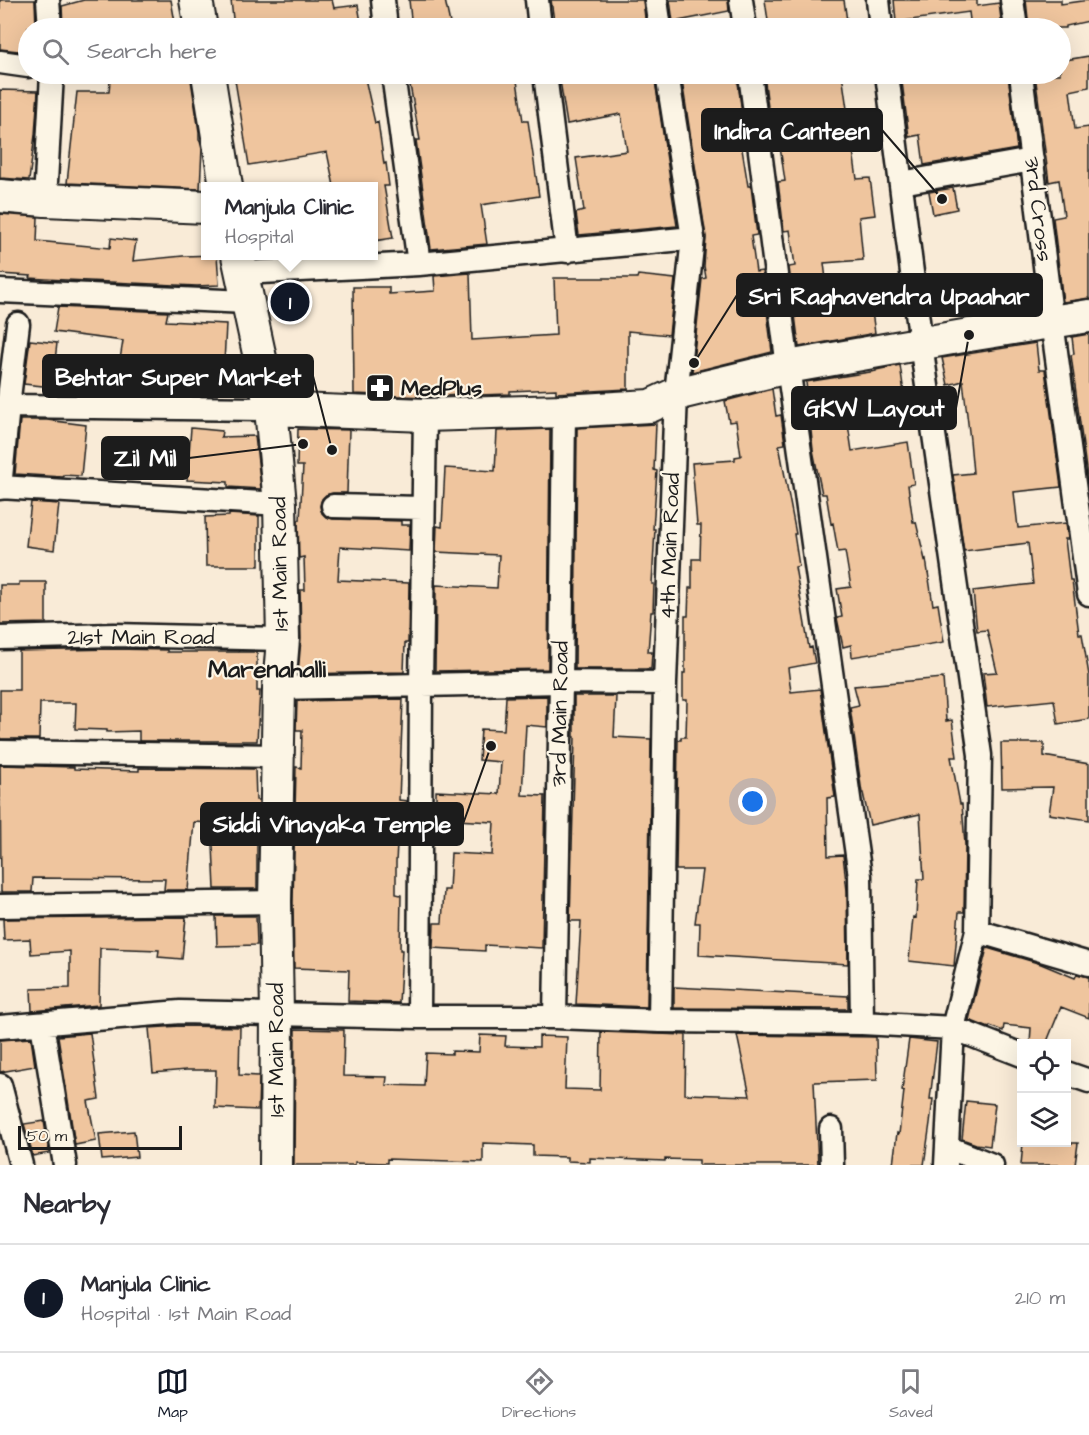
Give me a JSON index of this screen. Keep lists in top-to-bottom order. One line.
{"streets":{"street":["3rd Cross","4th Main Road","1st Main Road","21st Main Road","3rd Main Road"]},"crossings":[["1st Main Road","21st Main Road"]],"districts":["Marenahalli"],"places":{"other":["Indira Canteen","GKW Layout","Sri Raghavendra Upaahar","Zil Mil","Behtar Super Market","Siddi Vinayaka Temple"],"pharmacy":["MedPlus"]},"scale_bar":"50 m","page":{"search":"Search here","popup":["Manjula Clinic","Hospital"],"pins":"1","scale":"50 m","heading":"Nearby","list":[{"mark":"1","name":"Manjula Clinic","note":"Hospital · 1st Main Road","value":"210 m"}],"nav":["Map","Directions","Saved"]}}
